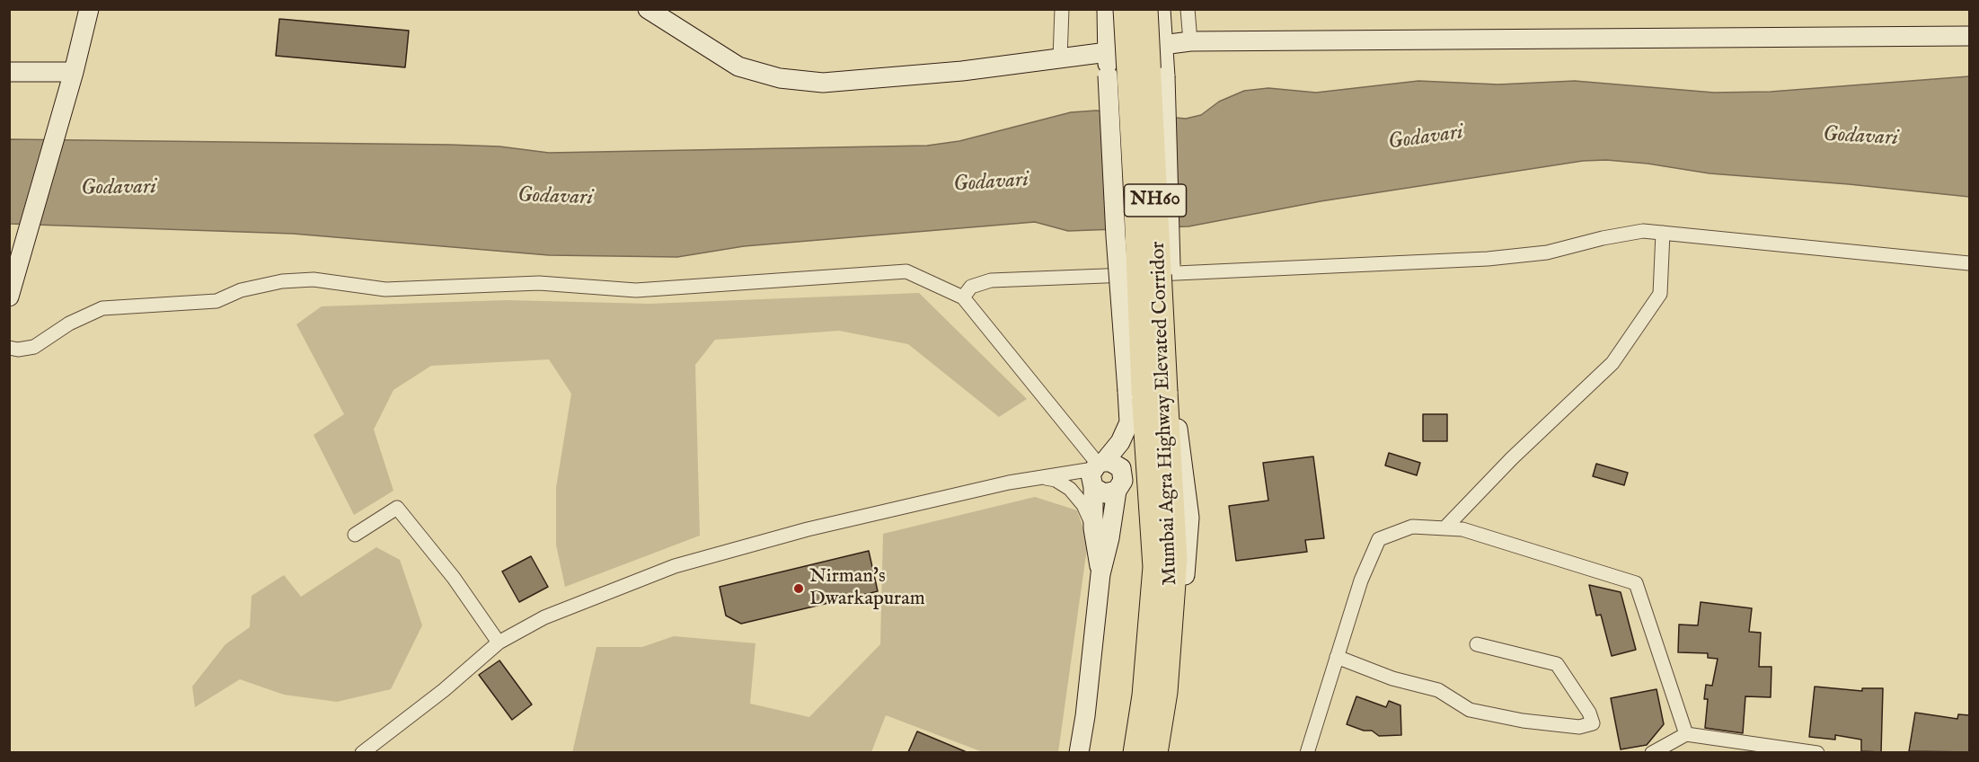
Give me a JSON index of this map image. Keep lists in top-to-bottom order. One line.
{"streets":{"highway":["NH60","Mumbai Agra Highway Elevated Corridor"]},"water":["Godavari"],"places":["Nirman's Dwarkapuram"]}
